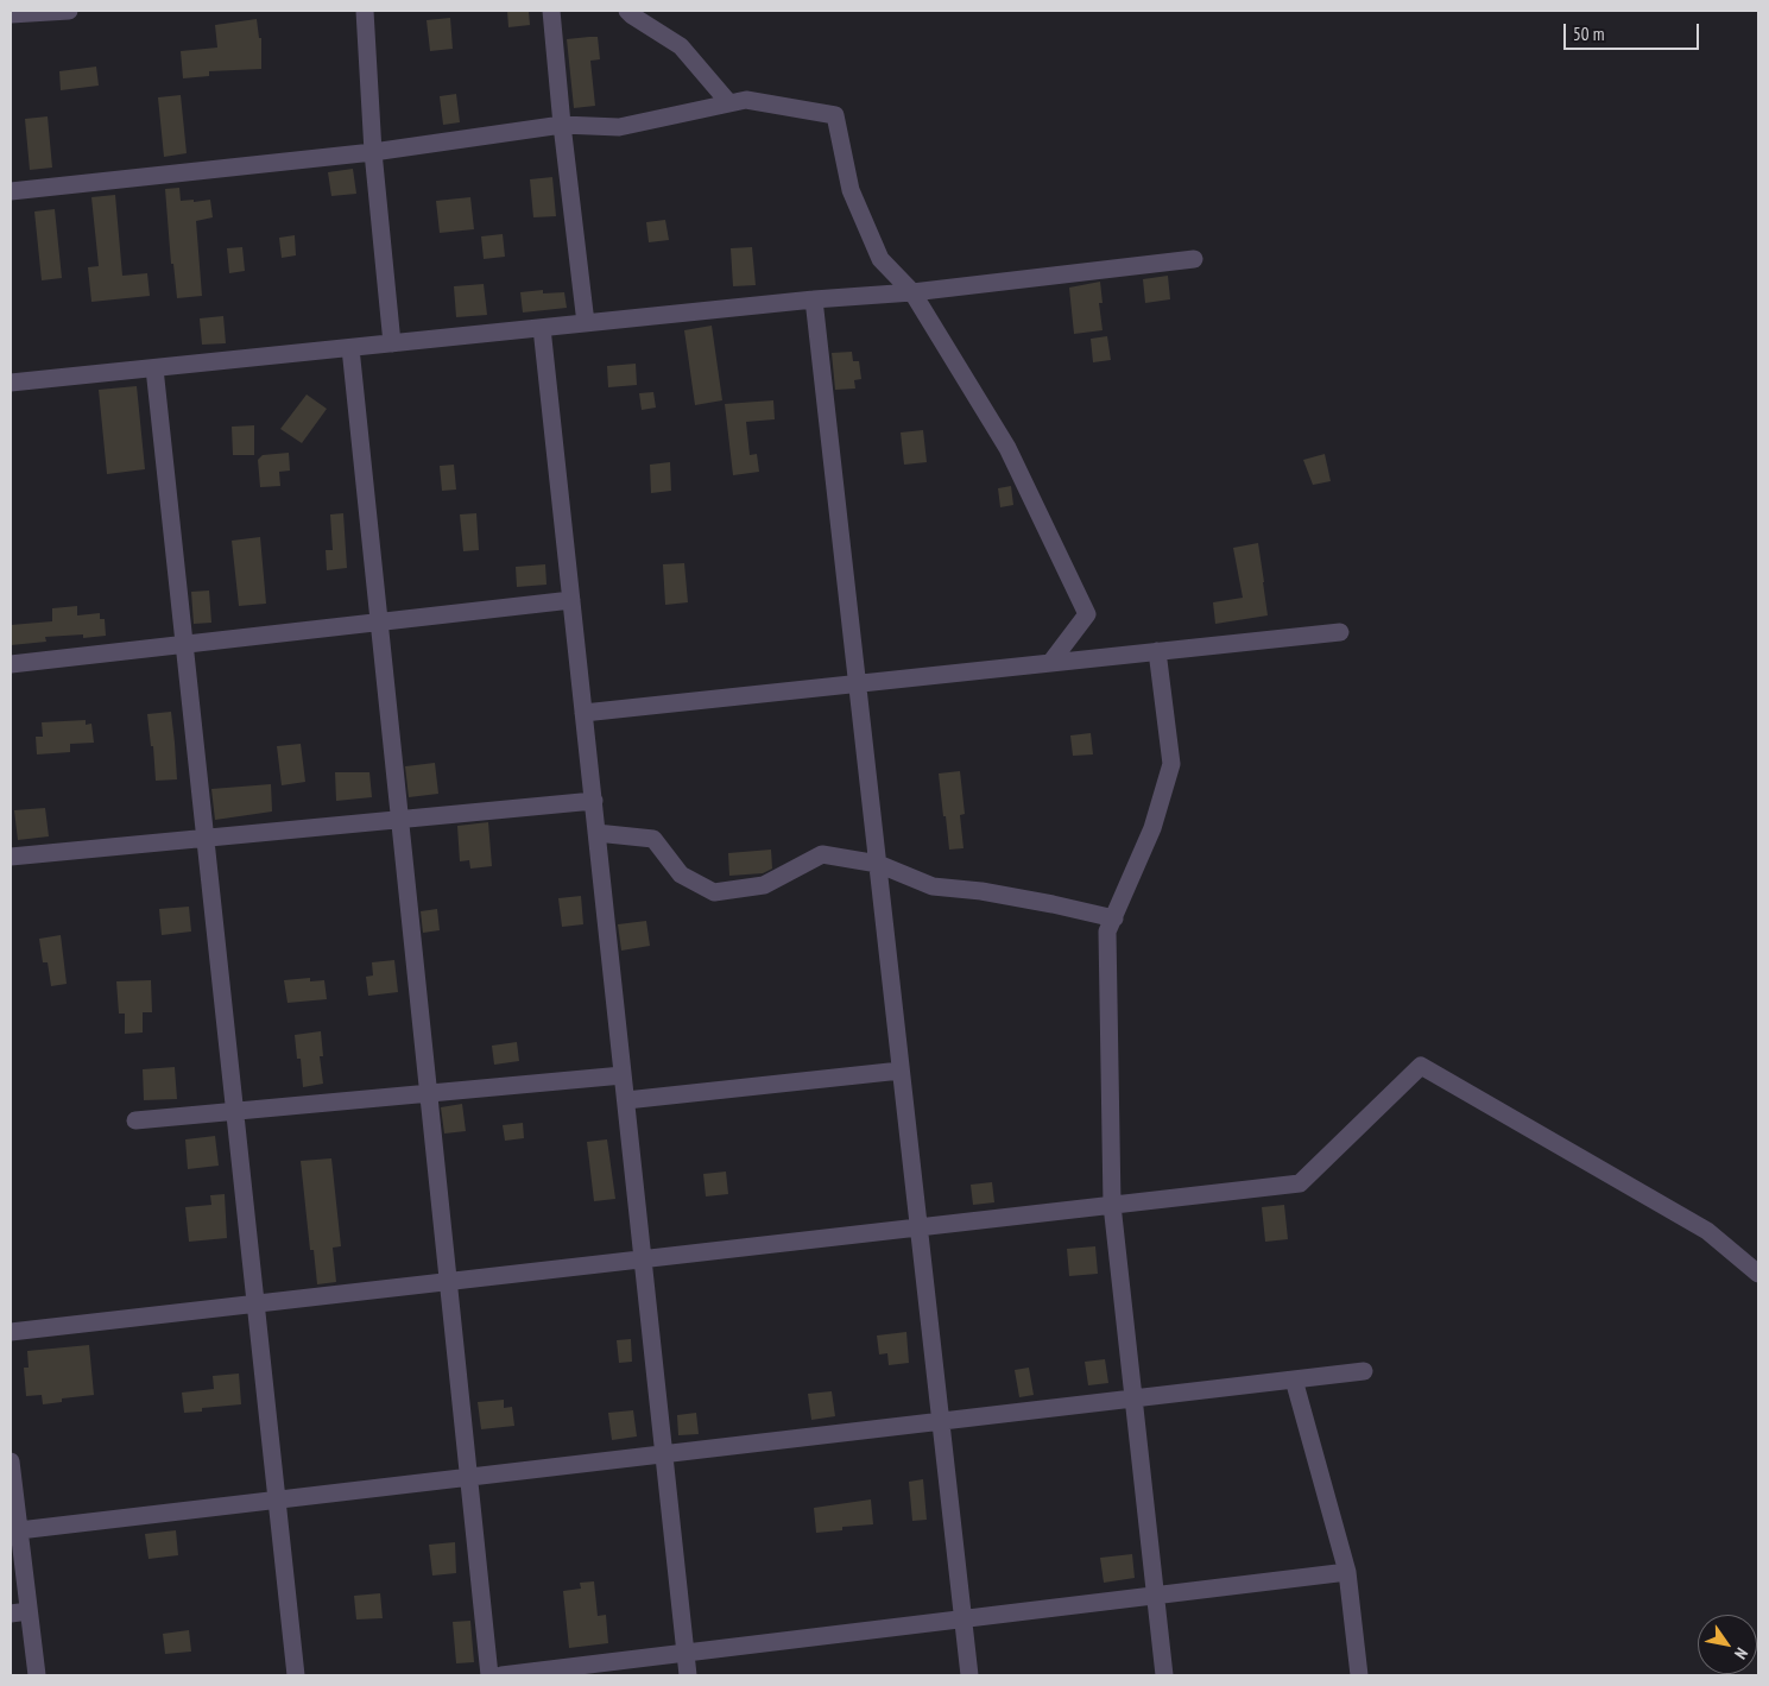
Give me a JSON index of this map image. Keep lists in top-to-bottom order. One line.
{"scale_bar":"50 m","north":"bottom right"}
